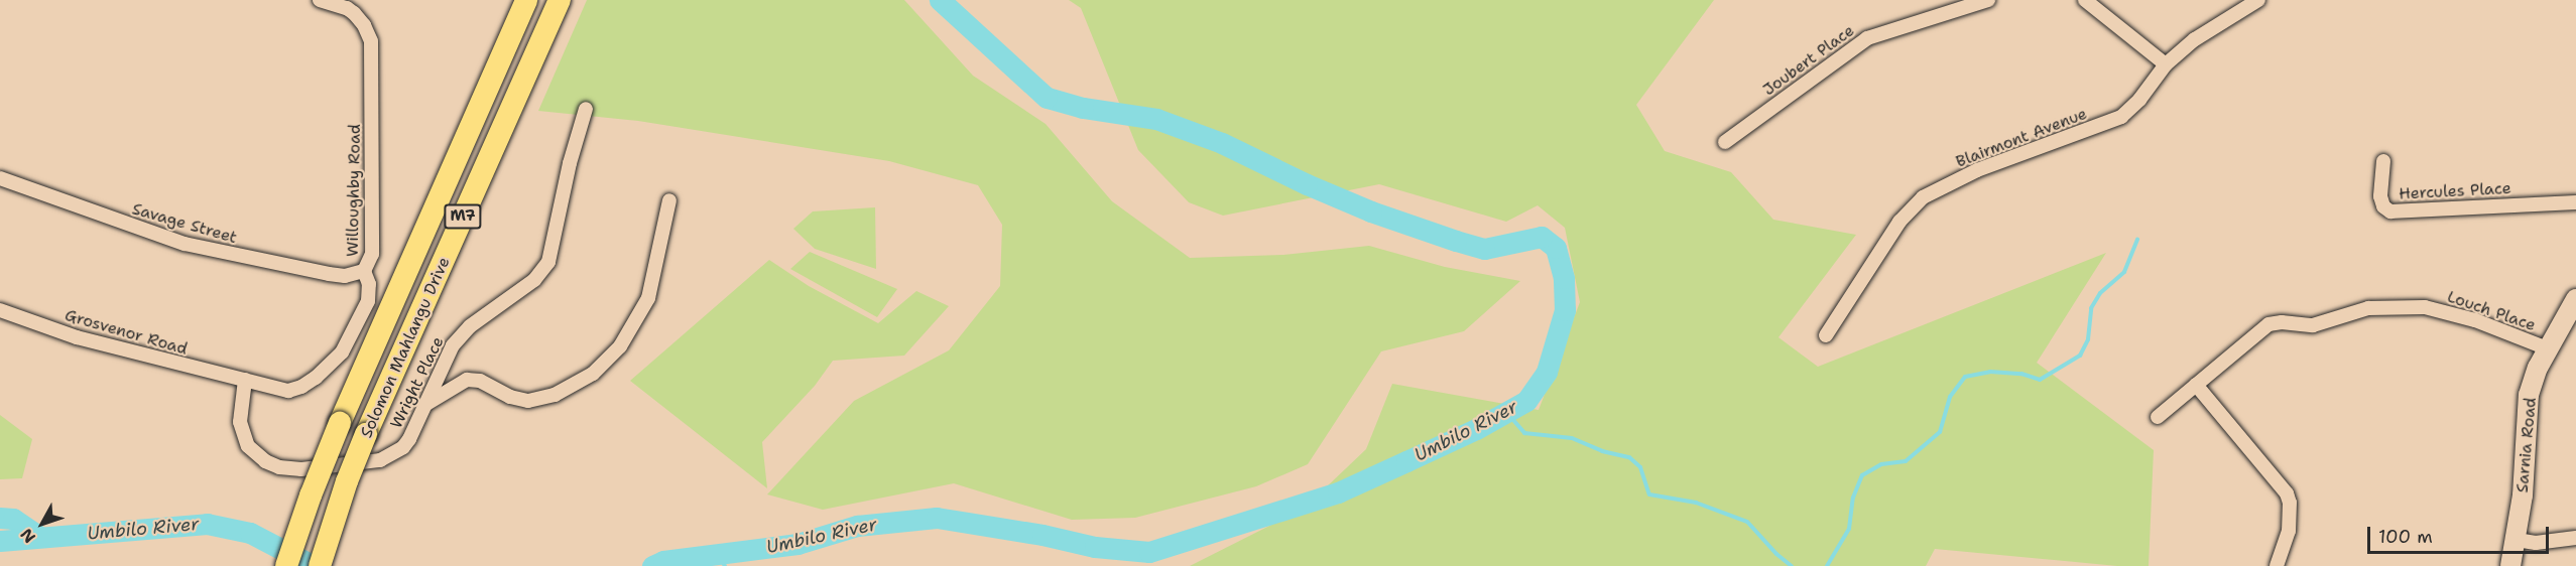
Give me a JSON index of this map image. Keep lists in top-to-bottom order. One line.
{"streets":{"highway":["M7","Solomon Mahlangu Drive"],"main road":["Sarnia Road"],"street":["Joubert Place","Blairmont Avenue","Willoughby Road","Hercules Place","Savage Street","Louch Place","Grosvenor Road","Wright Place"]},"crossings":[["Willoughby Road","Savage Street"],["Willoughby Road","Grosvenor Road"],["Willoughby Road","Wright Place"],["Louch Place","Sarnia Road"],["Grosvenor Road","Wright Place"]],"water":["Umbilo River"],"scale_bar":"100 m","north":"bottom left"}
